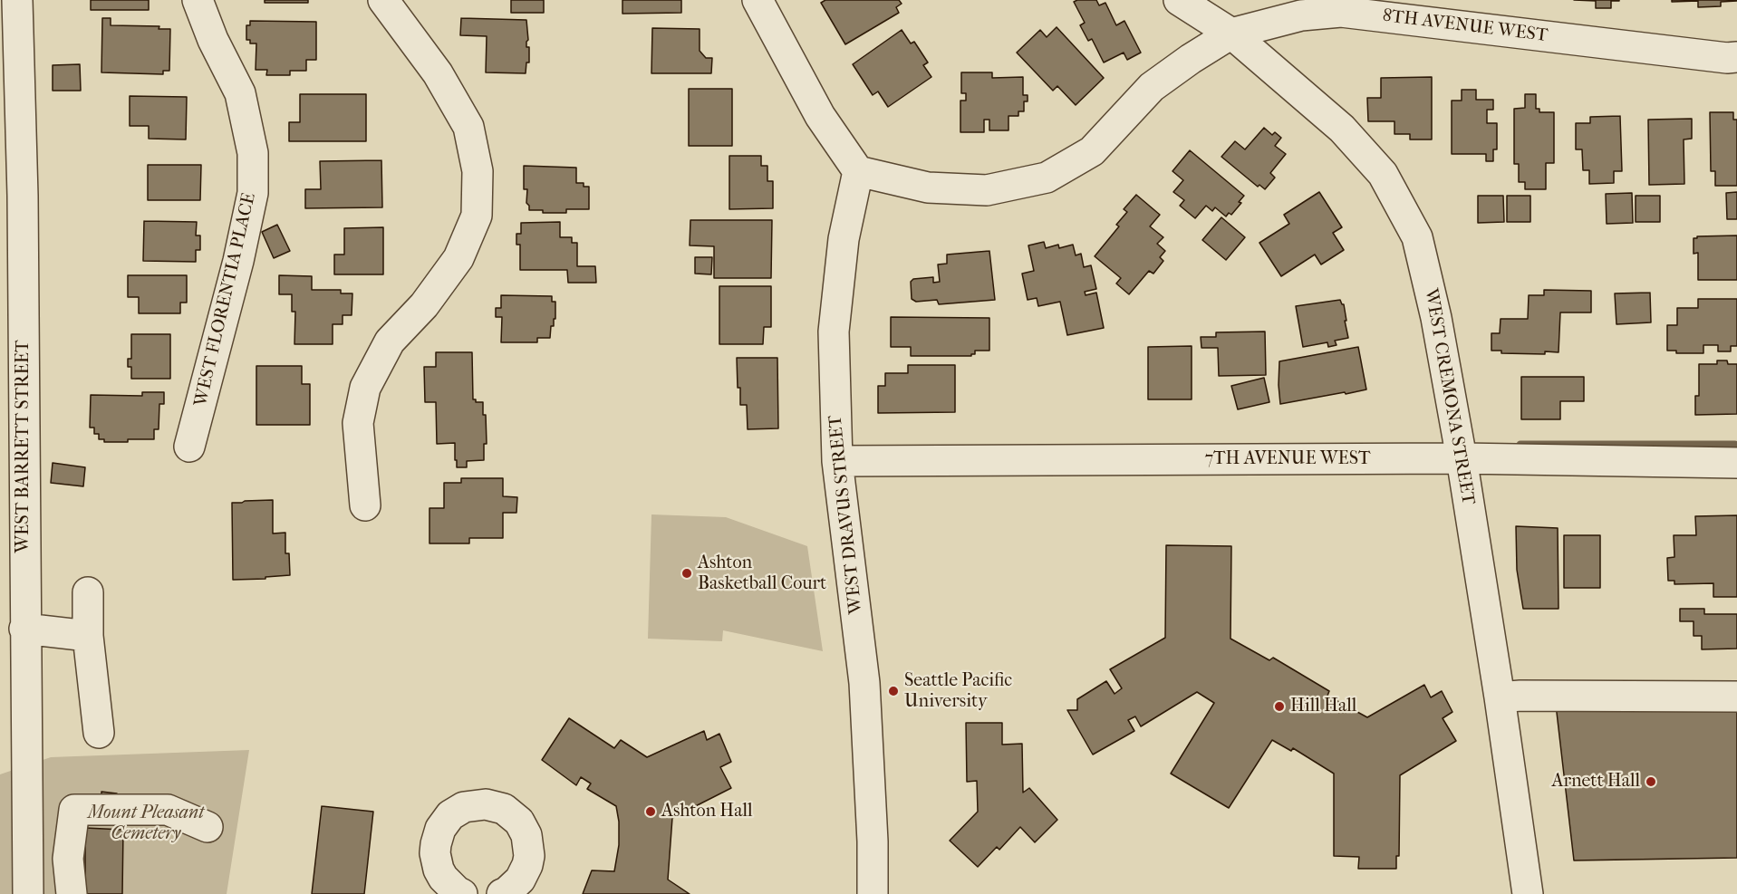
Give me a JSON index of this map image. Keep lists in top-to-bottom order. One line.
{"streets":{"street":["8TH AVENUE WEST","WEST FLORENTIA PLACE","WEST CREMONA STREET","WEST BARRETT STREET","7TH AVENUE WEST","WEST DRAVUS STREET"]},"crossings":[["8TH AVENUE WEST","WEST CREMONA STREET"],["8TH AVENUE WEST","WEST DRAVUS STREET"],["WEST CREMONA STREET","7TH AVENUE WEST"],["7TH AVENUE WEST","WEST DRAVUS STREET"]],"parks":["Mount Pleasant Cemetery"],"places":["Ashton Basketball Court","Seattle Pacific University","Hill Hall","Arnett Hall","Ashton Hall"]}
